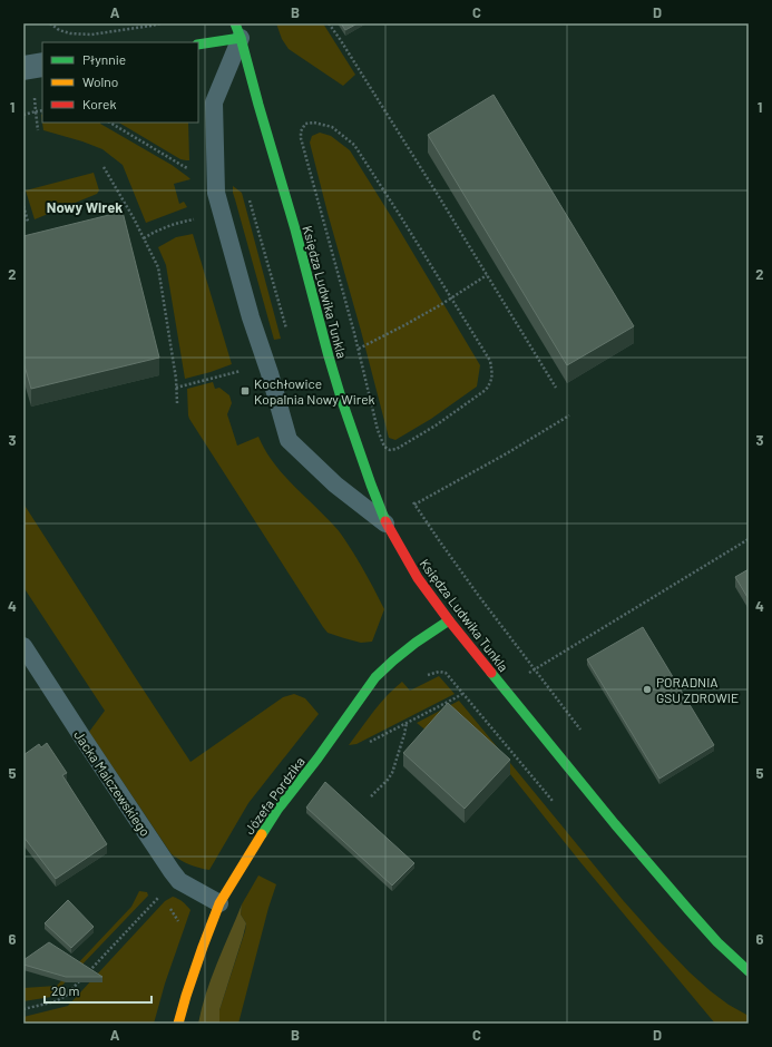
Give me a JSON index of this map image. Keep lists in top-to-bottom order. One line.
{"streets":{"street":["Księdza Ludwika Tunkla","Józefa Pordzika"],"lane":["Jacka Malczewskiego"]},"crossings":[["Księdza Ludwika Tunkla","Józefa Pordzika"],["Jacka Malczewskiego","Józefa Pordzika"]],"districts":["Nowy Wirek"],"places":{"transit":["Kochłowice Kopalnia Nowy Wirek"],"other":["PORADNIA GSU ZDROWIE"]},"legend":["Płynnie","Wolno","Korek"],"scale_bar":"20 m","grid":{"columns":["A","B","C","D"],"rows":["1","2","3","4","5","6"]}}
